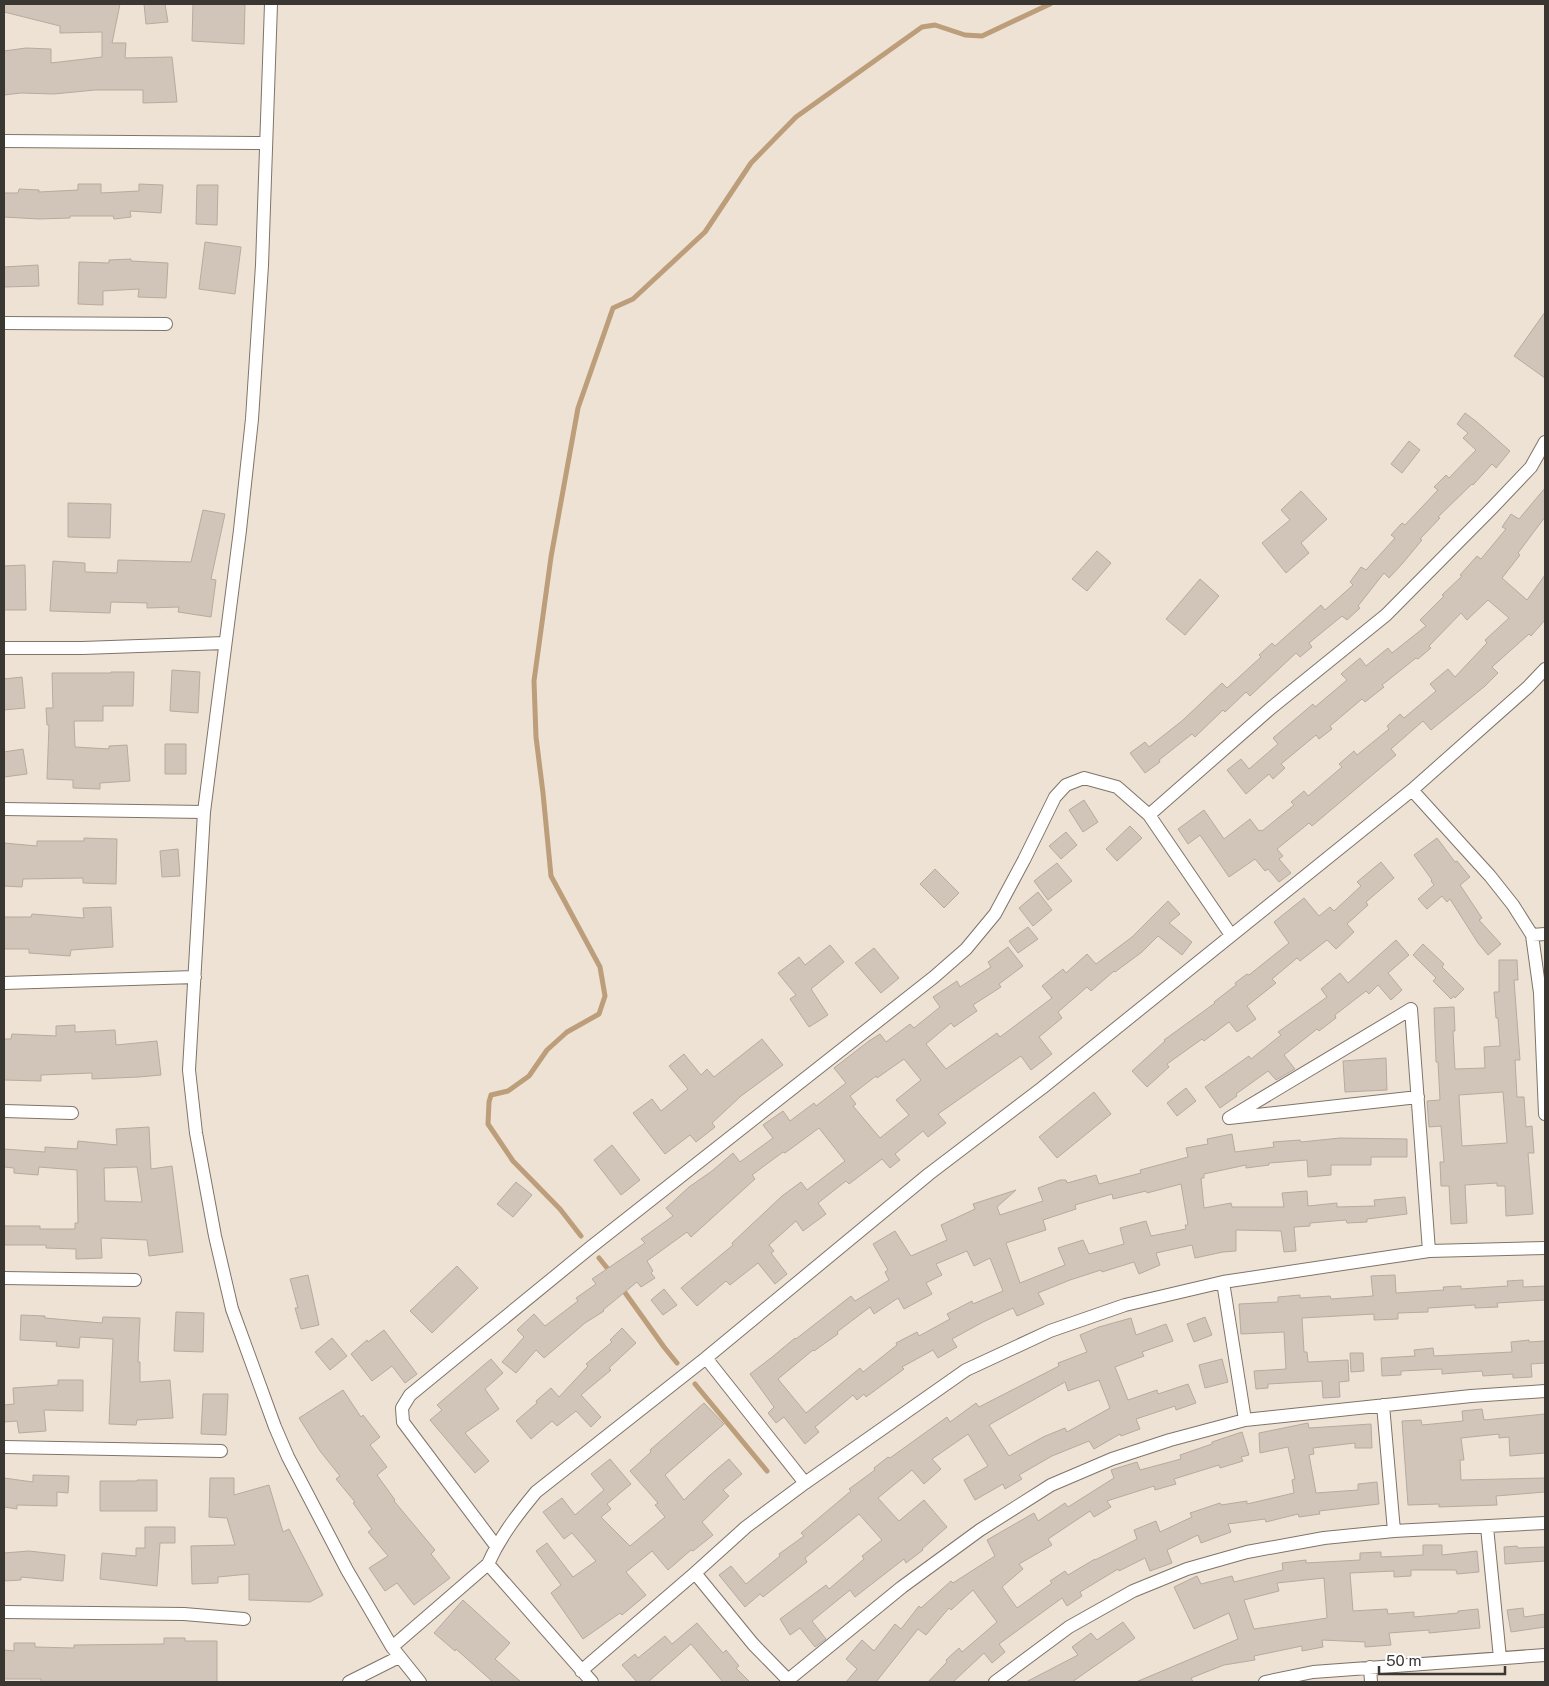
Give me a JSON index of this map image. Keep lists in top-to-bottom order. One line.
{"scale_bar":"50 m"}
